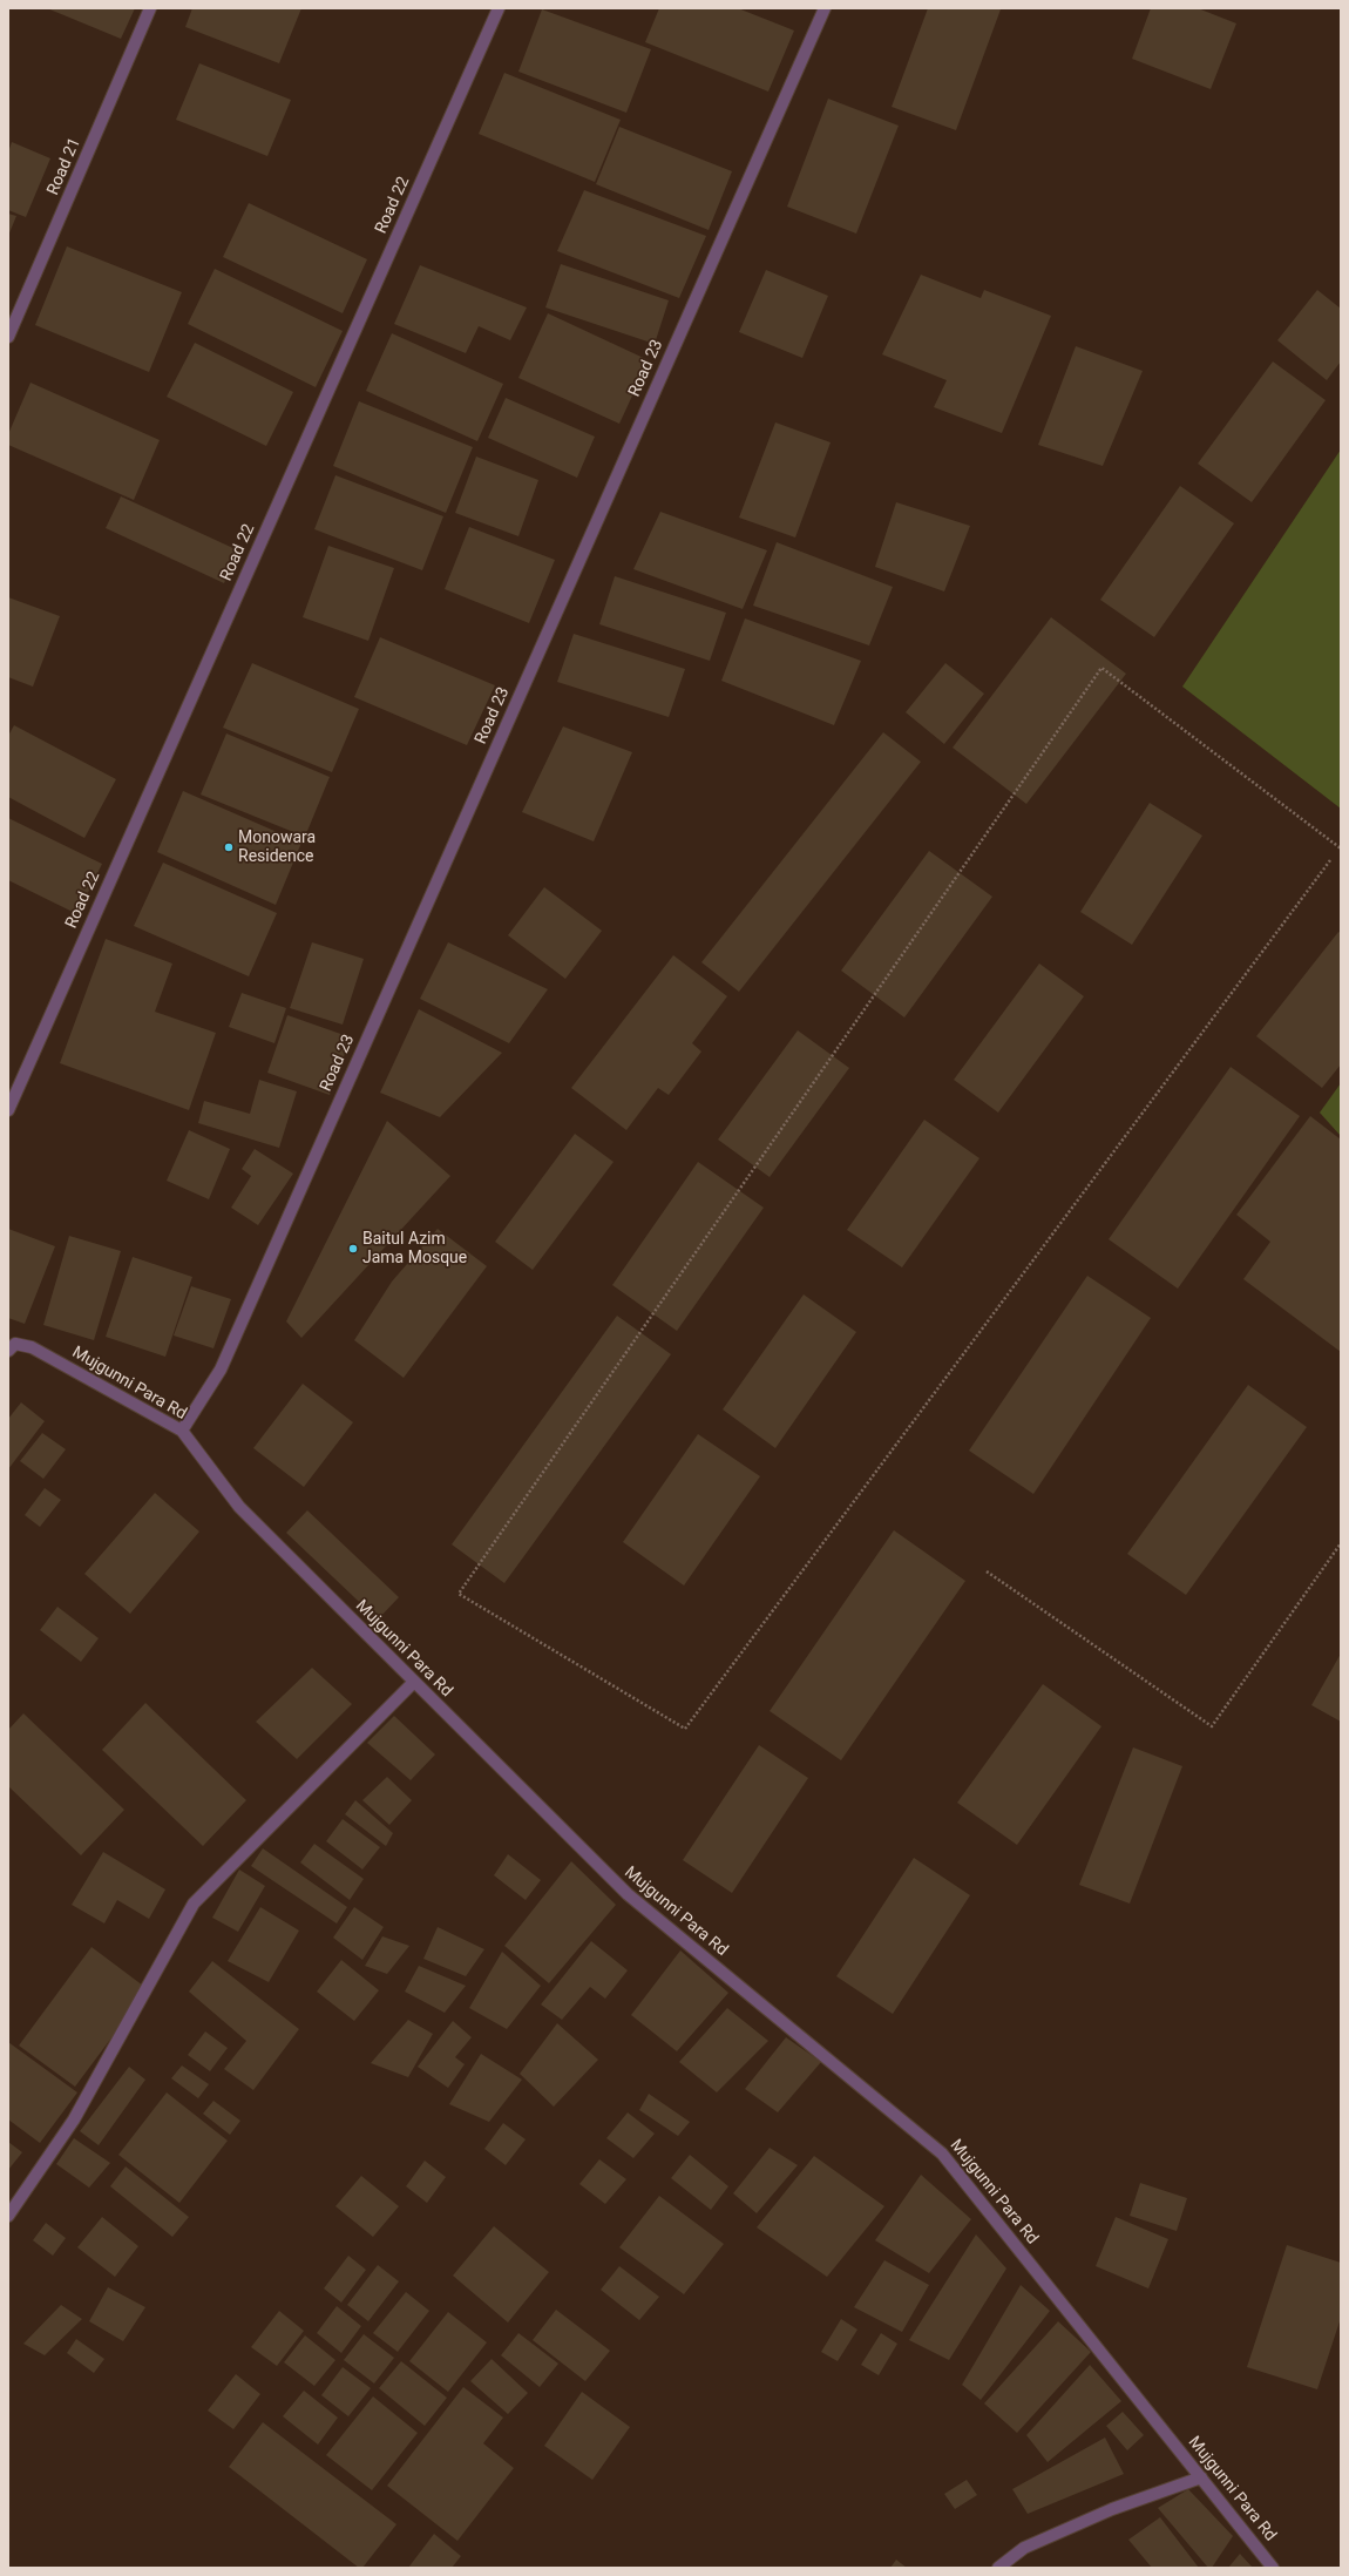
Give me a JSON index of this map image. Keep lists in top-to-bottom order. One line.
{"streets":{"street":["Road 21","Road 22","Road 23","Mujgunni Para Rd"]},"crossings":[["Road 23","Mujgunni Para Rd"]],"places":["Monowara Residence","Baitul Azim Jama Mosque"]}
